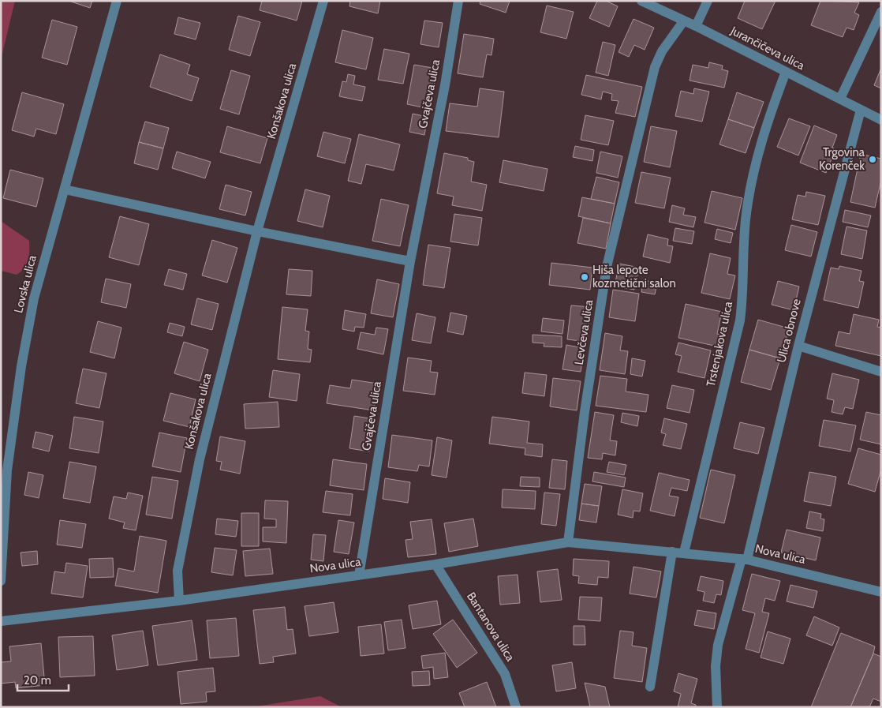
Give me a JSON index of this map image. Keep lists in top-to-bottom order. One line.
{"streets":{"street":["Jurančičeva ulica","Gvajčeva ulica","Konšakova ulica","Lovska ulica","Ulica obnove","Levčeva ulica","Trstenjakova ulica","Nova ulica","Bantanova ulica"]},"crossings":[["Jurančičeva ulica","Ulica obnove"],["Jurančičeva ulica","Levčeva ulica"],["Jurančičeva ulica","Trstenjakova ulica"],["Gvajčeva ulica","Nova ulica"],["Konšakova ulica","Nova ulica"],["Ulica obnove","Nova ulica"],["Levčeva ulica","Nova ulica"],["Trstenjakova ulica","Nova ulica"],["Nova ulica","Bantanova ulica"]],"places":["Trgovina Korenček","Hiša lepote kozmetični salon"],"scale_bar":"20 m"}
